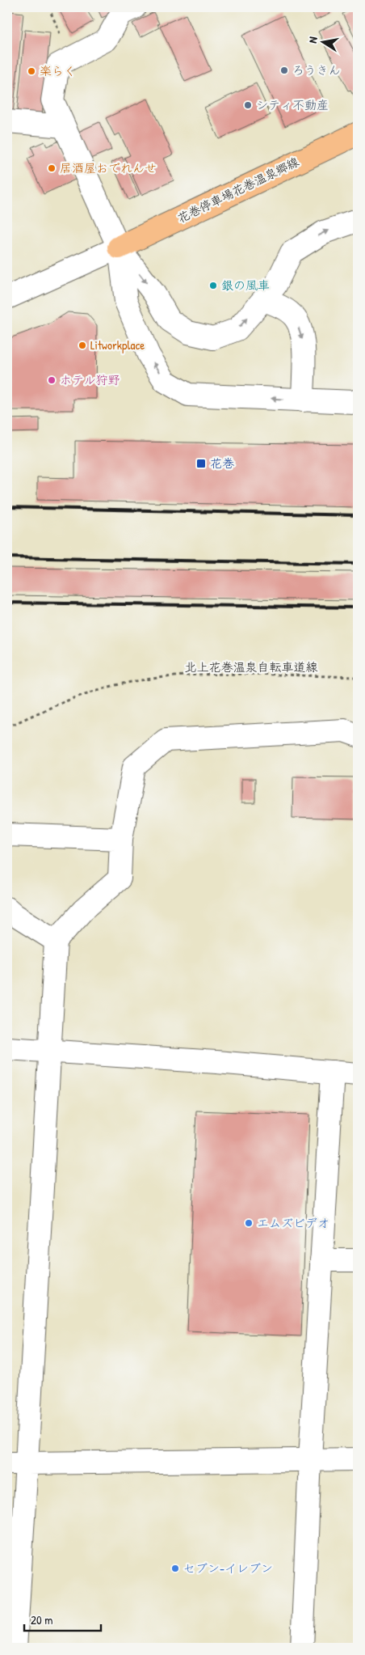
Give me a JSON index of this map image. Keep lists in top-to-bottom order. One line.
{"streets":{"main road":["花巻停車場花巻温泉郷線"],"path":["北上花巻温泉自転車道線"]},"places":{"other":["ろうきん","楽らく","シティ不動産","居酒屋おでれんせ","銀の風車","Litworkplace","ホテル狩野","エムズビデオ","セブン-イレブン"],"transit":["花巻"]},"scale_bar":"20 m","north":"left"}
